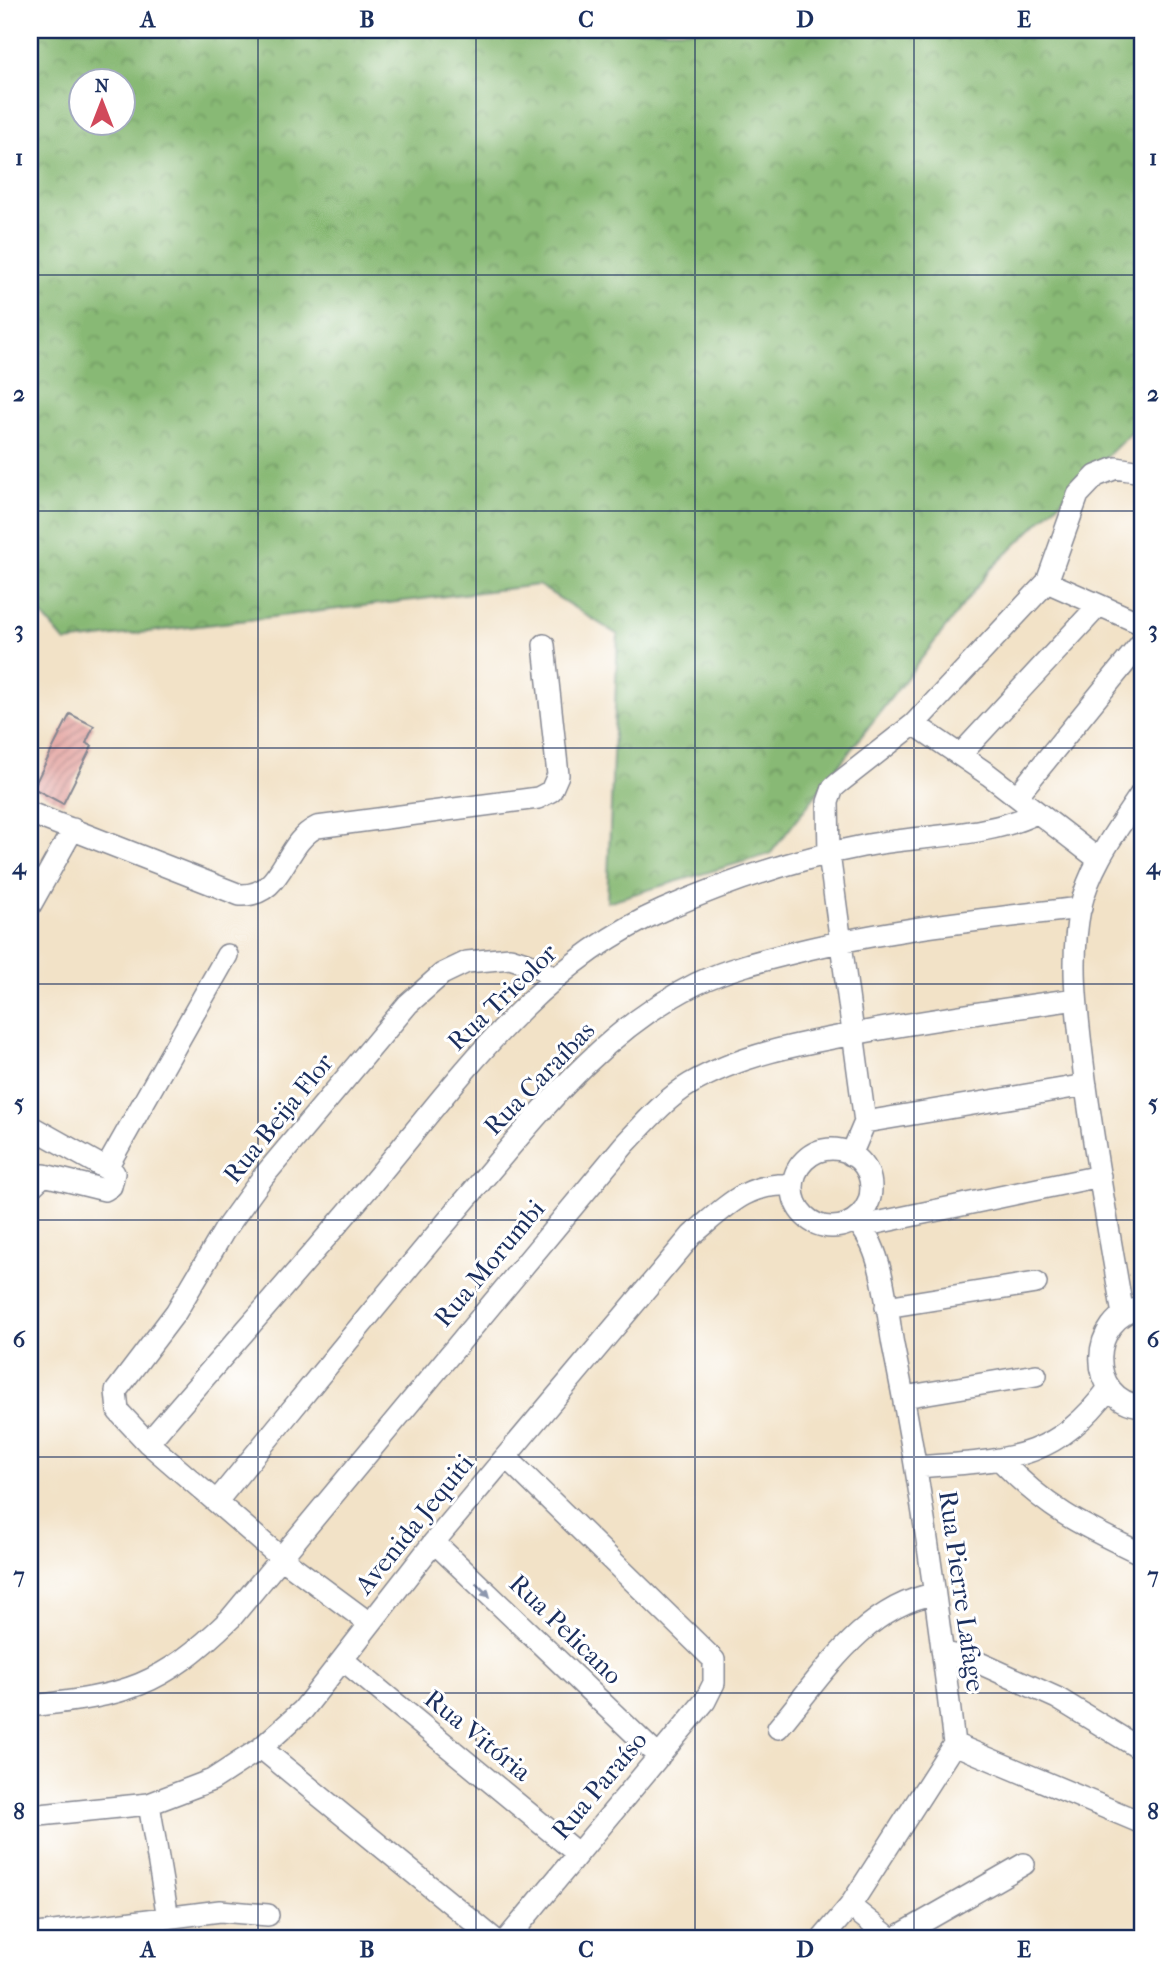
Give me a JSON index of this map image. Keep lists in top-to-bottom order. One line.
{"streets":{"street":["Rua Tricolor","Rua Caraíbas","Rua Beija Flor","Rua Morumbi","Avenida Jequiti","Rua Pierre Lafage","Rua Pelicano","Rua Vitória","Rua Paraíso"]},"crossings":[["Rua Tricolor","Rua Beija Flor"],["Avenida Jequiti","Rua Pierre Lafage"],["Avenida Jequiti","Rua Pelicano"],["Avenida Jequiti","Rua Vitória"],["Avenida Jequiti","Rua Paraíso"],["Rua Pelicano","Rua Paraíso"],["Rua Vitória","Rua Paraíso"]],"one_way":["Rua Pelicano"],"north":"top","grid":{"columns":["A","B","C","D","E"],"rows":["1","2","3","4","5","6","7","8"]}}
